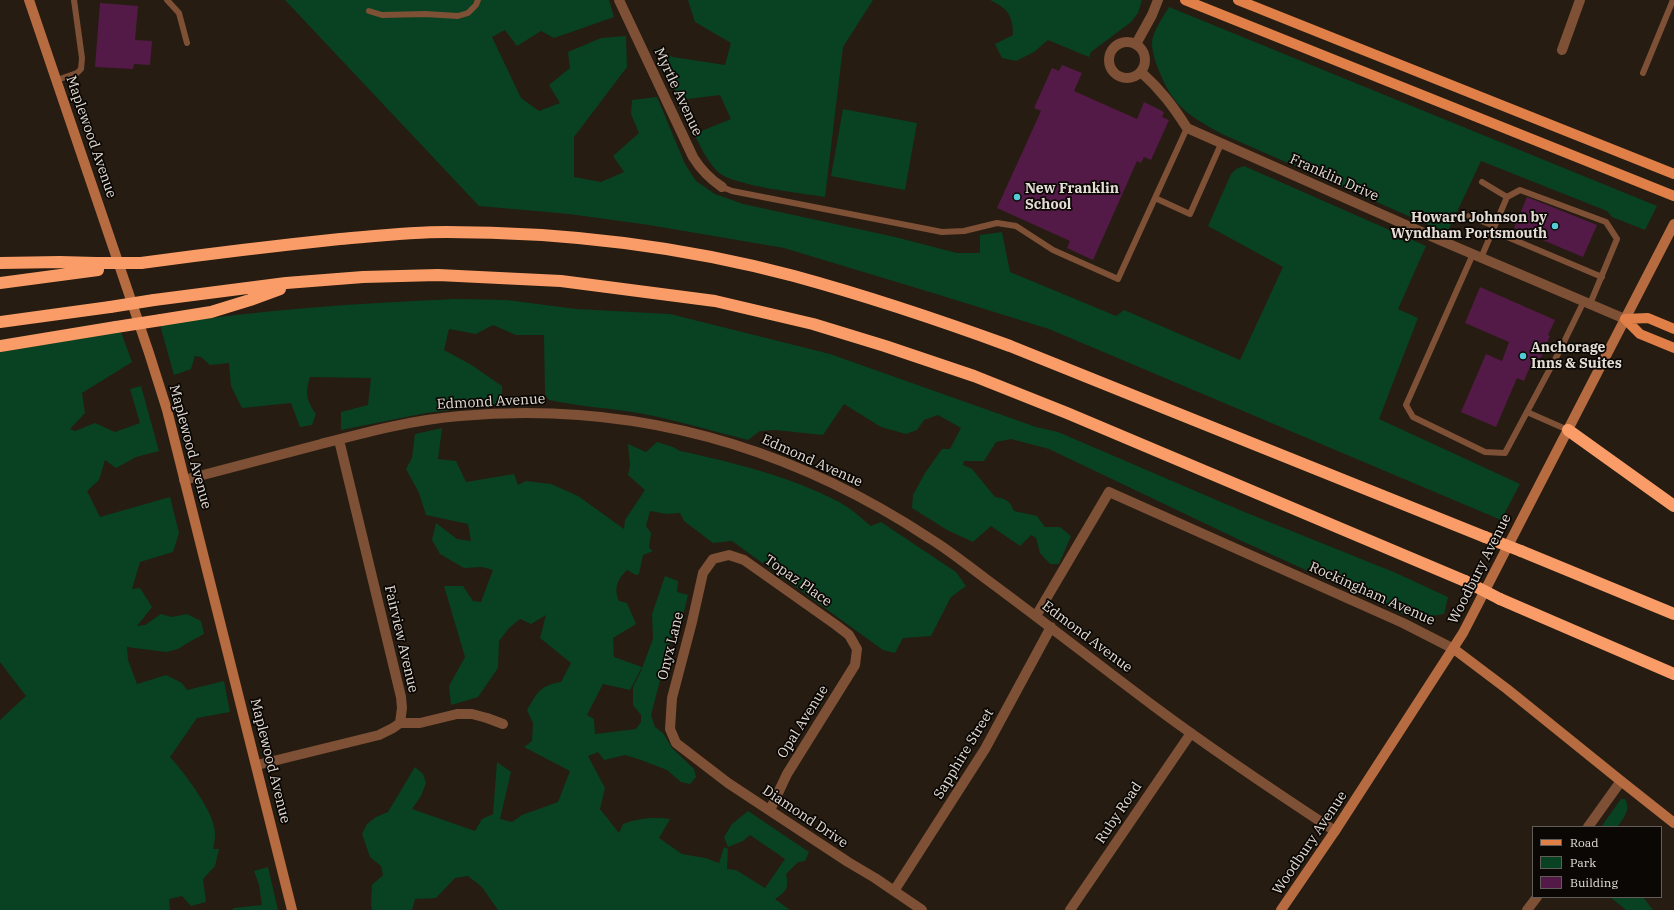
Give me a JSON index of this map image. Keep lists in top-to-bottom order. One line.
{"streets":{"street":["Myrtle Avenue","Maplewood Avenue","Franklin Drive","Edmond Avenue","Woodbury Avenue","Topaz Place","Rockingham Avenue","Fairview Avenue","Onyx Lane","Opal Avenue","Sapphire Street","Ruby Road","Diamond Drive"]},"crossings":[["Maplewood Avenue","Edmond Avenue"],["Franklin Drive","Woodbury Avenue"],["Edmond Avenue","Woodbury Avenue"],["Edmond Avenue","Rockingham Avenue"],["Edmond Avenue","Fairview Avenue"],["Edmond Avenue","Sapphire Street"],["Edmond Avenue","Ruby Road"],["Woodbury Avenue","Rockingham Avenue"],["Topaz Place","Onyx Lane"],["Topaz Place","Opal Avenue"],["Onyx Lane","Diamond Drive"],["Opal Avenue","Diamond Drive"],["Sapphire Street","Diamond Drive"]],"places":["New Franklin School","Howard Johnson by Wyndham Portsmouth","Anchorage Inns & Suites"],"legend":["Road","Park","Building"]}
